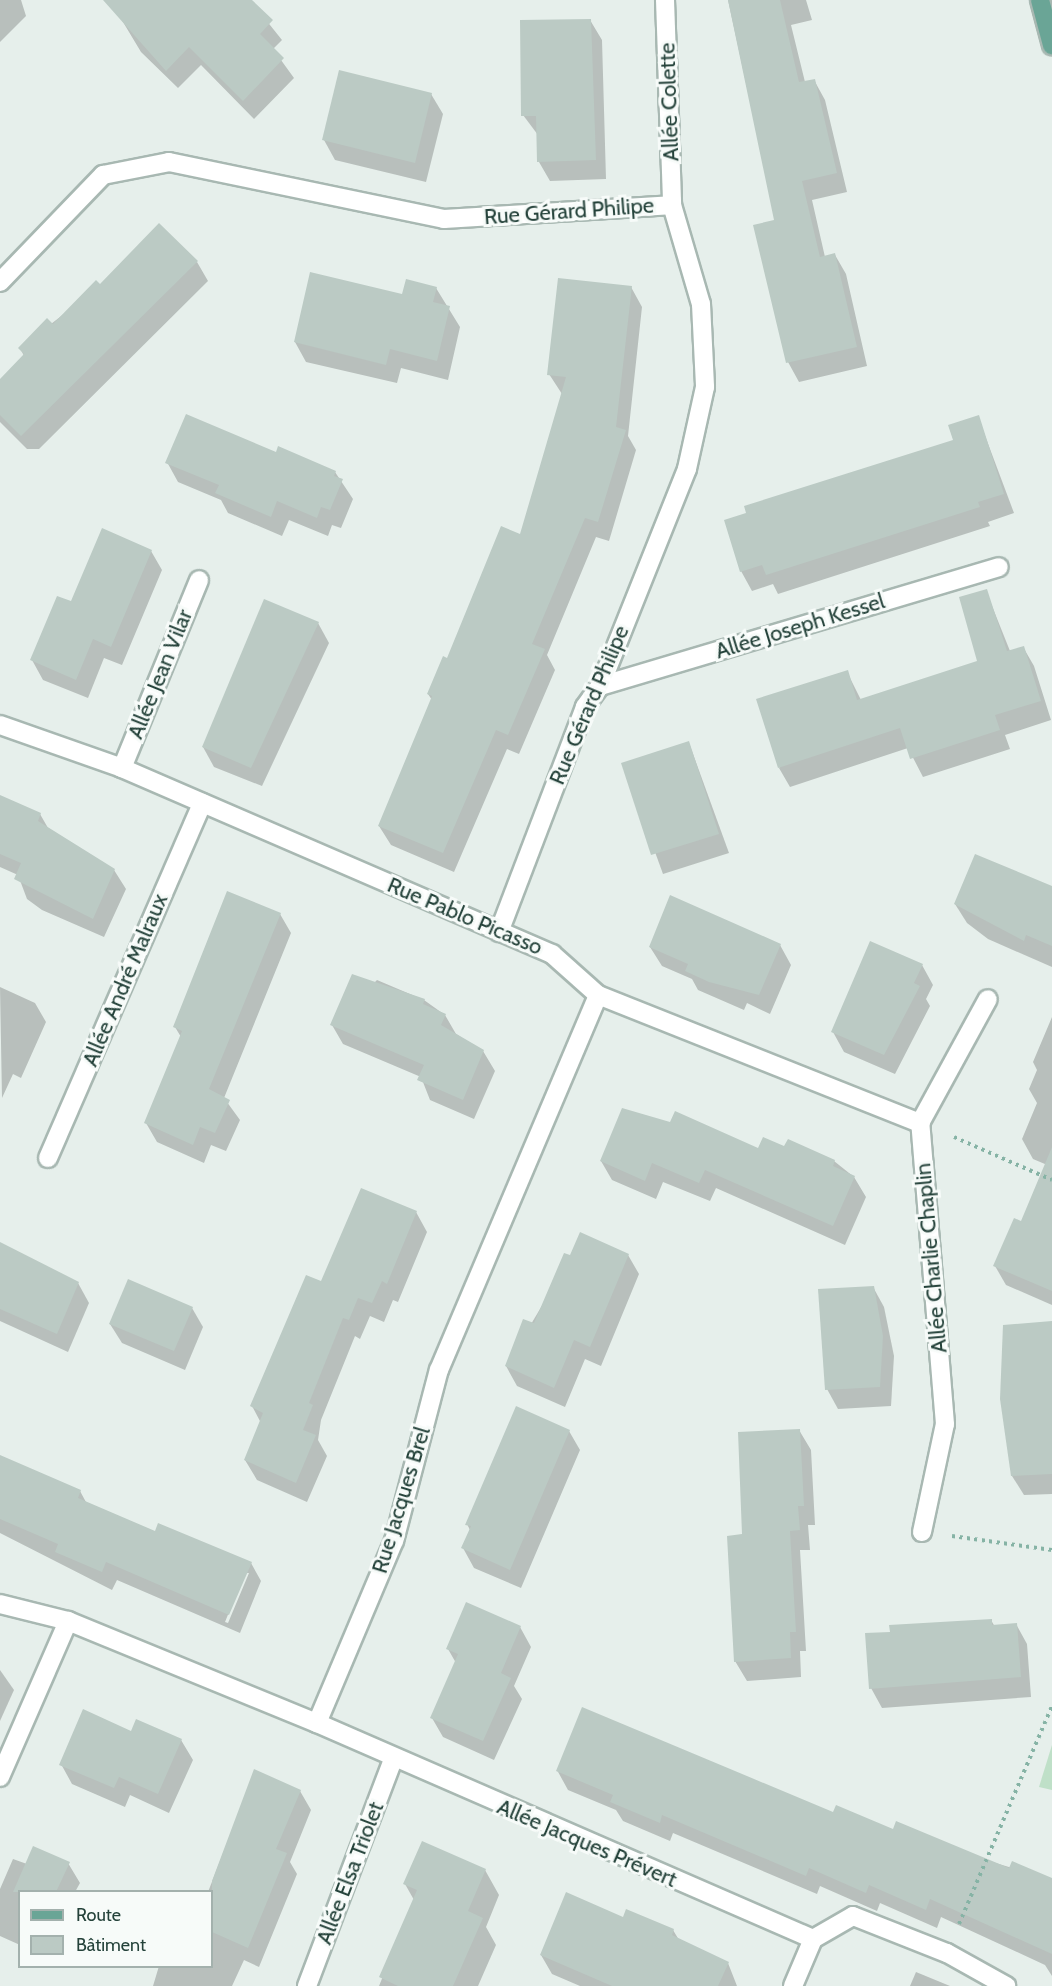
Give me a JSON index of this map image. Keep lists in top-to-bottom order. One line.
{"streets":{"street":["Allée Colette","Rue Gérard Philipe","Allée Joseph Kessel","Allée Jean Vilar","Rue Pablo Picasso","Allée André Malraux","Allée Charlie Chaplin","Rue Jacques Brel","Allée Jacques Prévert","Allée Elsa Triolet"]},"crossings":[["Allée Colette","Rue Gérard Philipe"],["Rue Gérard Philipe","Allée Joseph Kessel"],["Rue Gérard Philipe","Rue Pablo Picasso"],["Allée Jean Vilar","Rue Pablo Picasso"],["Rue Pablo Picasso","Allée André Malraux"],["Rue Pablo Picasso","Allée Charlie Chaplin"],["Rue Pablo Picasso","Rue Jacques Brel"],["Rue Jacques Brel","Allée Jacques Prévert"],["Allée Jacques Prévert","Allée Elsa Triolet"]],"legend":["Route","Bâtiment"]}
